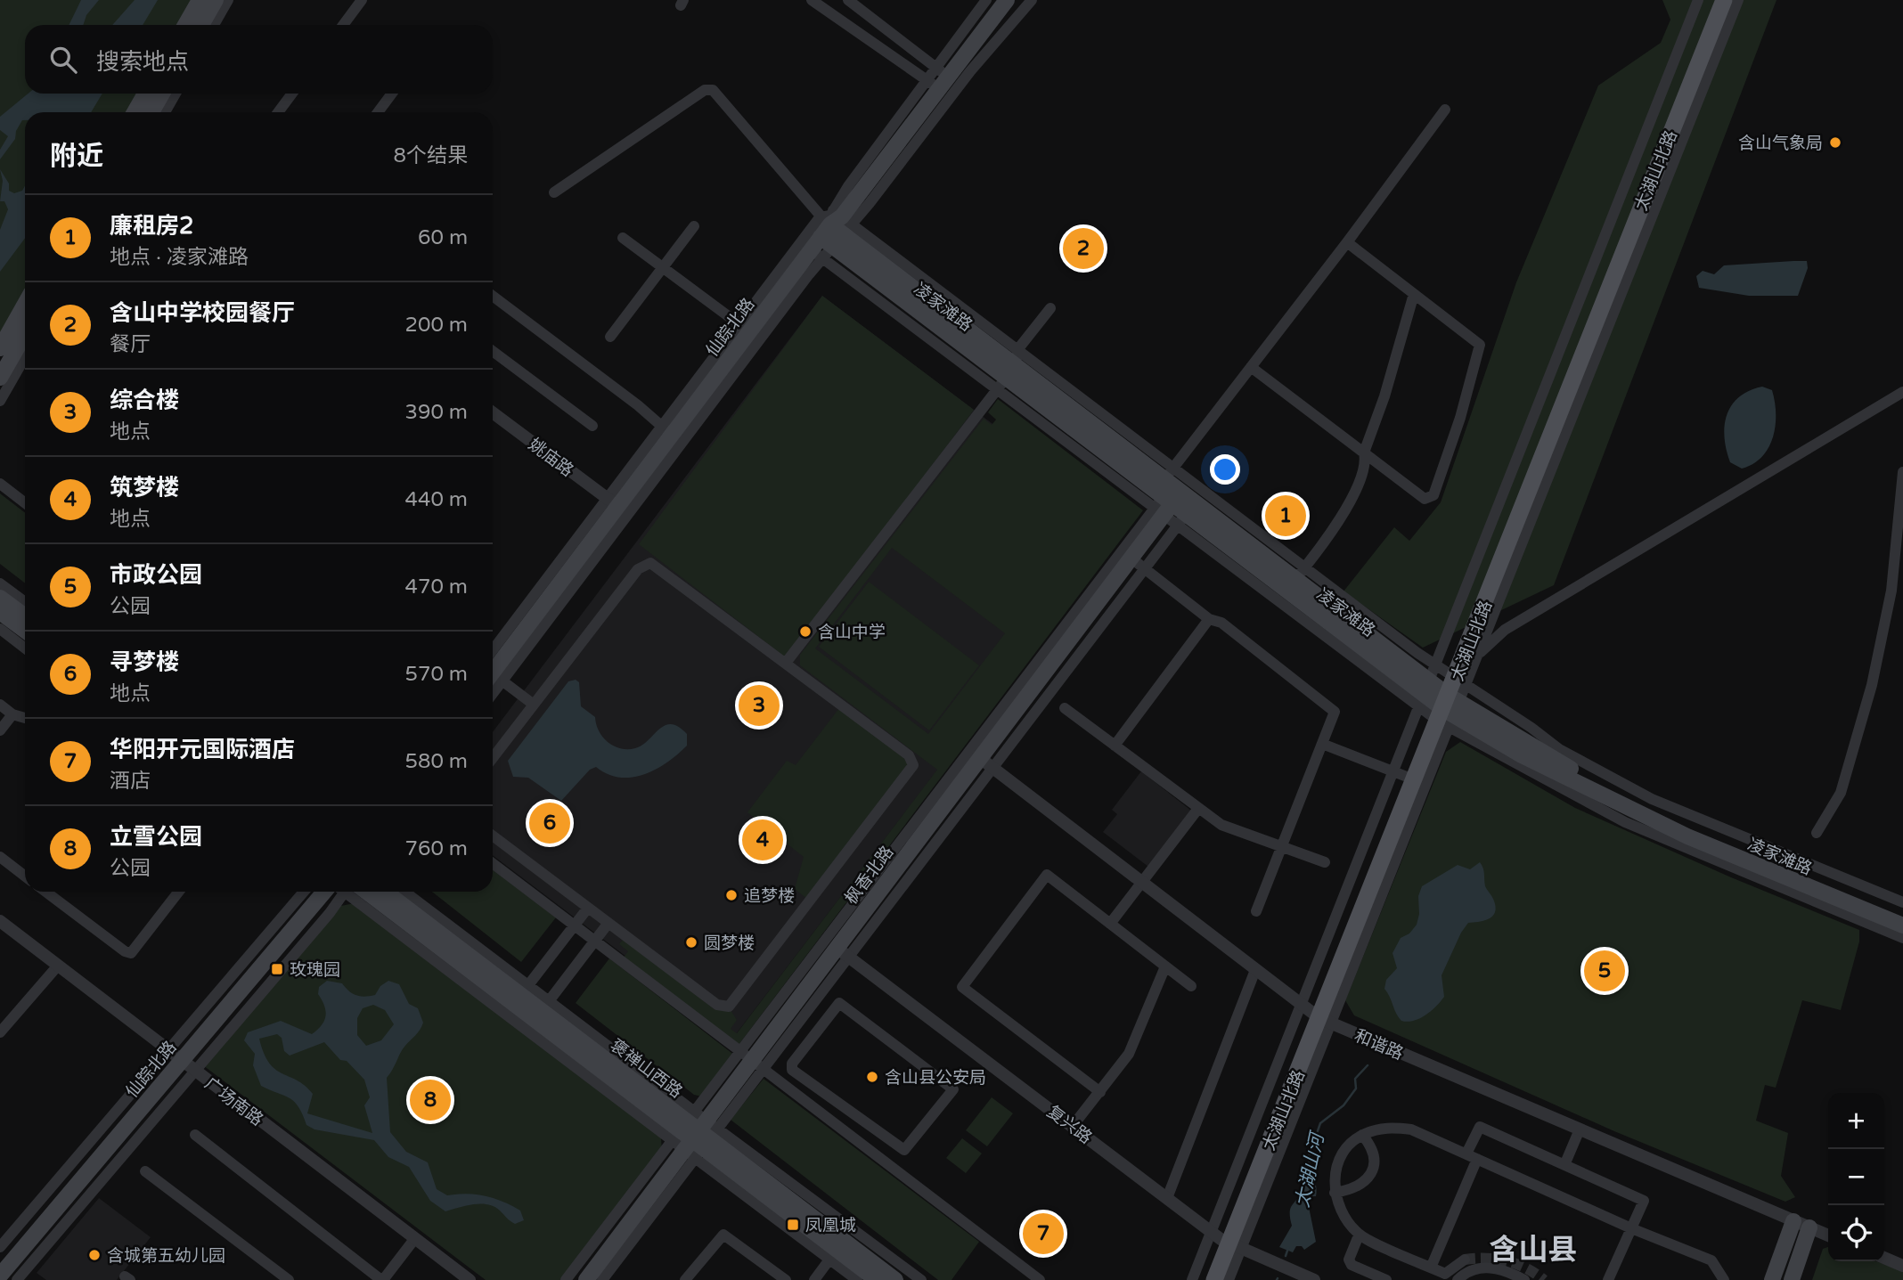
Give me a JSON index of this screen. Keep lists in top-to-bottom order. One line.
{"streets":{"main road":["太湖山北路","凌家滩路","仙踪北路","枫香北路","褒禅山西路"],"street":["姚庙路","和谐路","广场南路","复兴路"]},"crossings":[["太湖山北路","凌家滩路"],["太湖山北路","和谐路"],["太湖山北路","复兴路"],["凌家滩路","仙踪北路"],["凌家滩路","枫香北路"],["仙踪北路","姚庙路"],["仙踪北路","广场南路"],["枫香北路","和谐路"],["枫香北路","褒禅山西路"],["枫香北路","复兴路"]],"districts":["含山县"],"water":["太湖山河"],"places":{"other":["含山气象局","含山中学","追梦楼","圆梦楼","含山县公安局","含城第五幼儿园"],"transit":["玫瑰园","凤凰城"]},"page":{"search":"搜索地点","heading":["附近","8个结果"],"list":[{"mark":"1","name":"廉租房2","note":"地点 · 凌家滩路","value":"60 m"},{"mark":"2","name":"含山中学校园餐厅","note":"餐厅","value":"200 m"},{"mark":"3","name":"综合楼","note":"地点","value":"390 m"},{"mark":"4","name":"筑梦楼","note":"地点","value":"440 m"},{"mark":"5","name":"市政公园","note":"公园","value":"470 m"},{"mark":"6","name":"寻梦楼","note":"地点","value":"570 m"},{"mark":"7","name":"华阳开元国际酒店","note":"酒店","value":"580 m"},{"mark":"8","name":"立雪公园","note":"公园","value":"760 m"}],"pins":["2","1","3","6","4","5","8","7"],"map_buttons":["+","−"]}}
